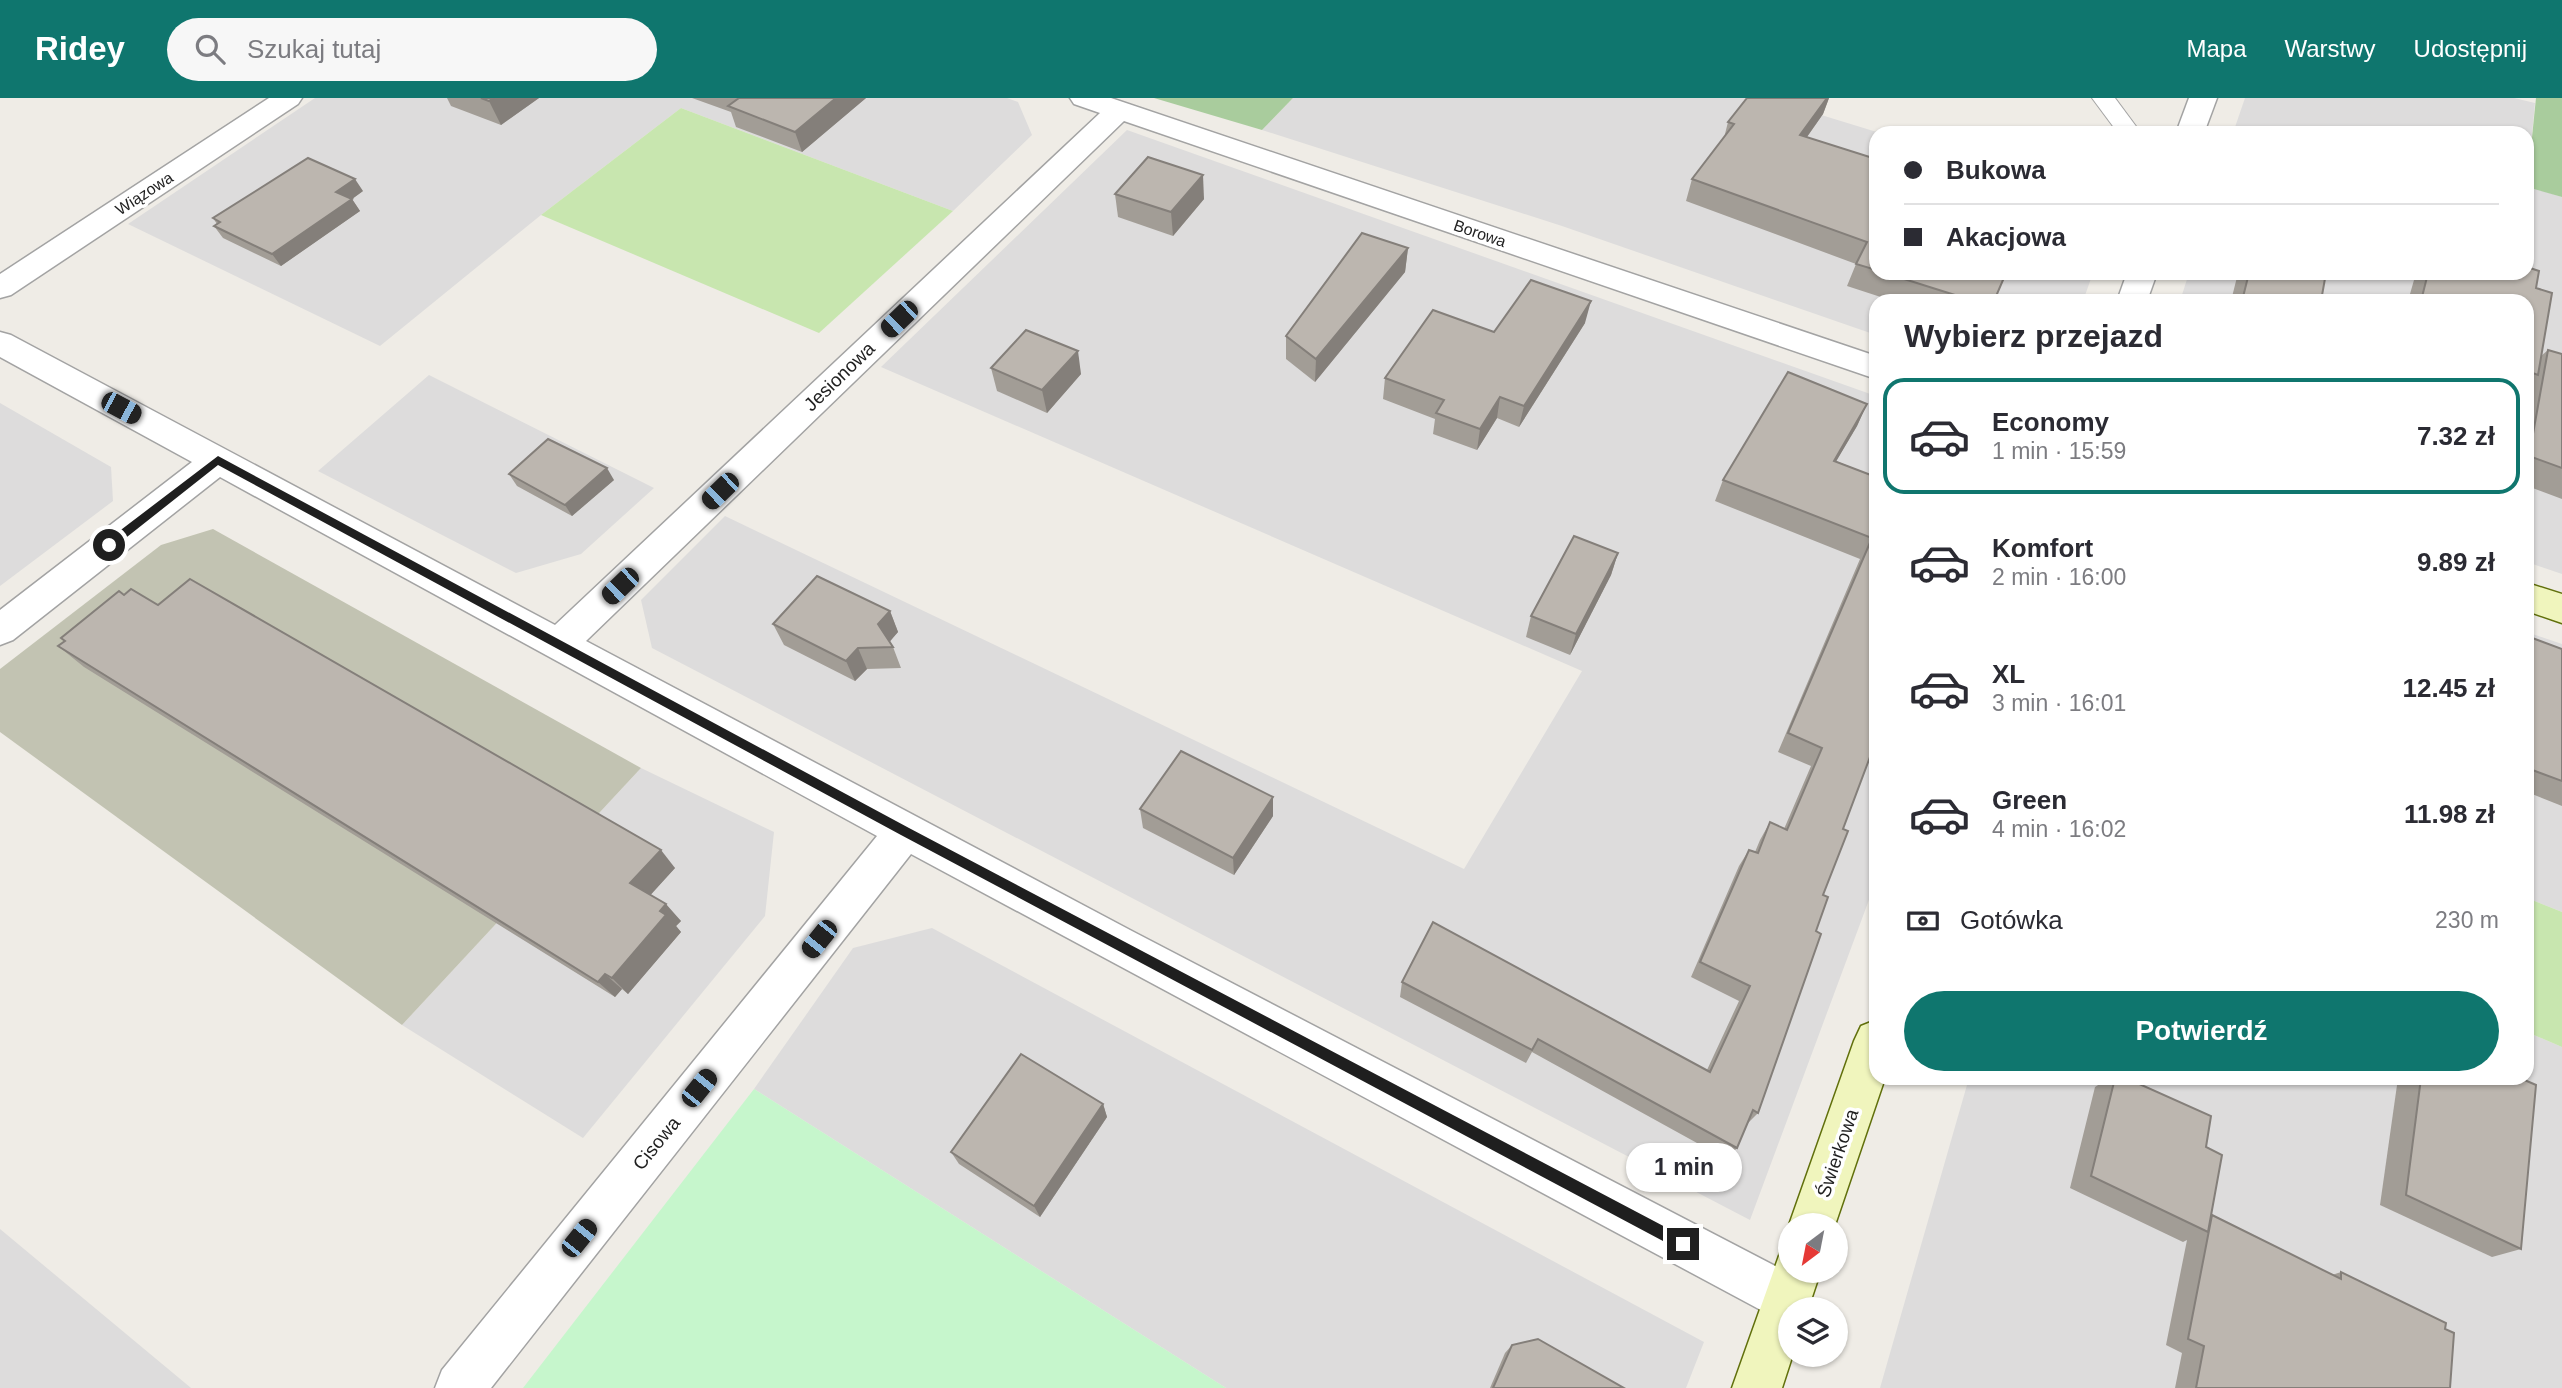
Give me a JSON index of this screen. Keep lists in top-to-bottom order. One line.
{"streets":{"street":["Wiązowa","Borowa","Jesionowa","Cisowa","Świerkowa"]},"crossings":[["Borowa","Jesionowa"]],"north":"bottom left","page":{"header":"Ridey","search":"Szukaj tutaj","nav":["Mapa","Warstwy","Udostępnij"],"banner":["Bukowa","Akacjowa"],"heading":"Wybierz przejazd","list":[{"name":"Economy","note":"1 min · 15:59","value":"7.32 zł"},{"name":"Komfort","note":"2 min · 16:00","value":"9.89 zł"},{"name":"XL","note":"3 min · 16:01","value":"12.45 zł"},{"name":"Green","note":"4 min · 16:02","value":"11.98 zł"}],"pay":["Gotówka","230 m"],"buttons":"Potwierdź","bubble":"1 min"}}
